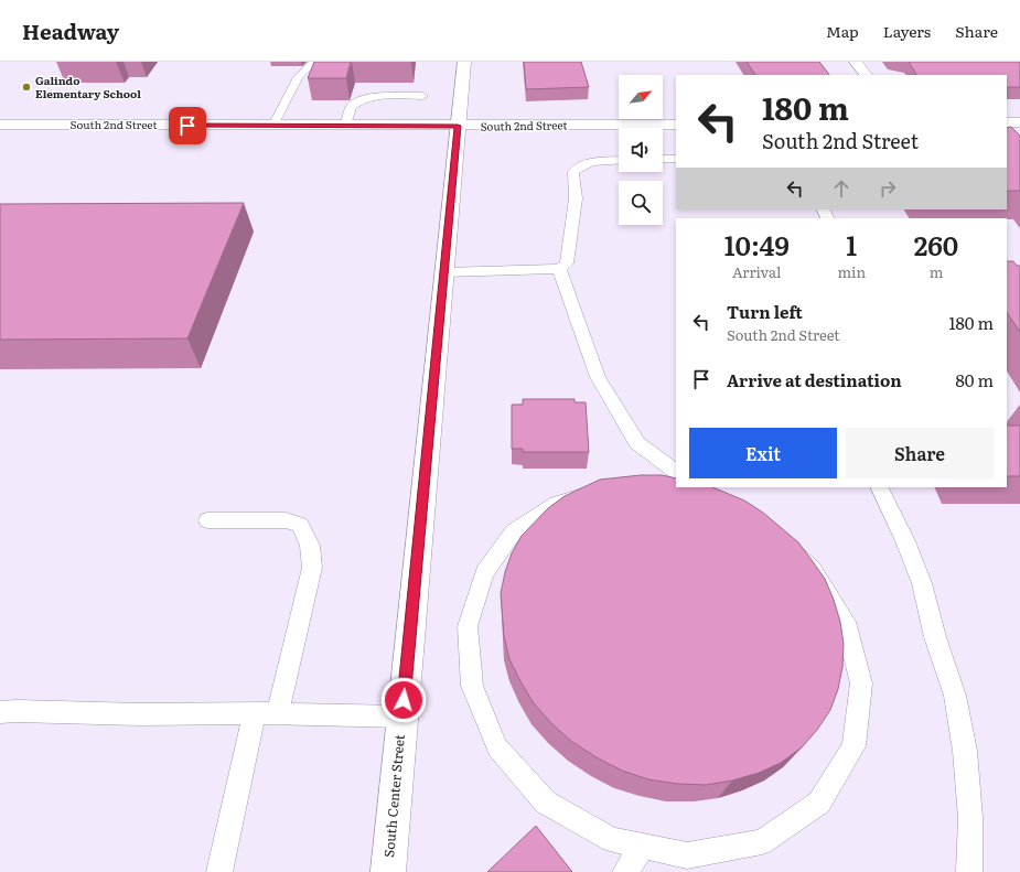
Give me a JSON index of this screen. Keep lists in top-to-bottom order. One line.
{"streets":{"street":["South 2nd Street","South Center Street"]},"crossings":[["South 2nd Street","South Center Street"]],"places":["Galindo Elementary School"],"north":"top right","page":{"header":"Headway","nav":["Map","Layers","Share"],"turn":["180 m","South 2nd Street"],"eta":["10:49","Arrival","1","min","260","m"],"list":[{"name":"Turn left","note":"South 2nd Street","value":"180 m"},{"name":"Arrive at destination","value":"80 m"}],"buttons":["Exit","Share"]}}
